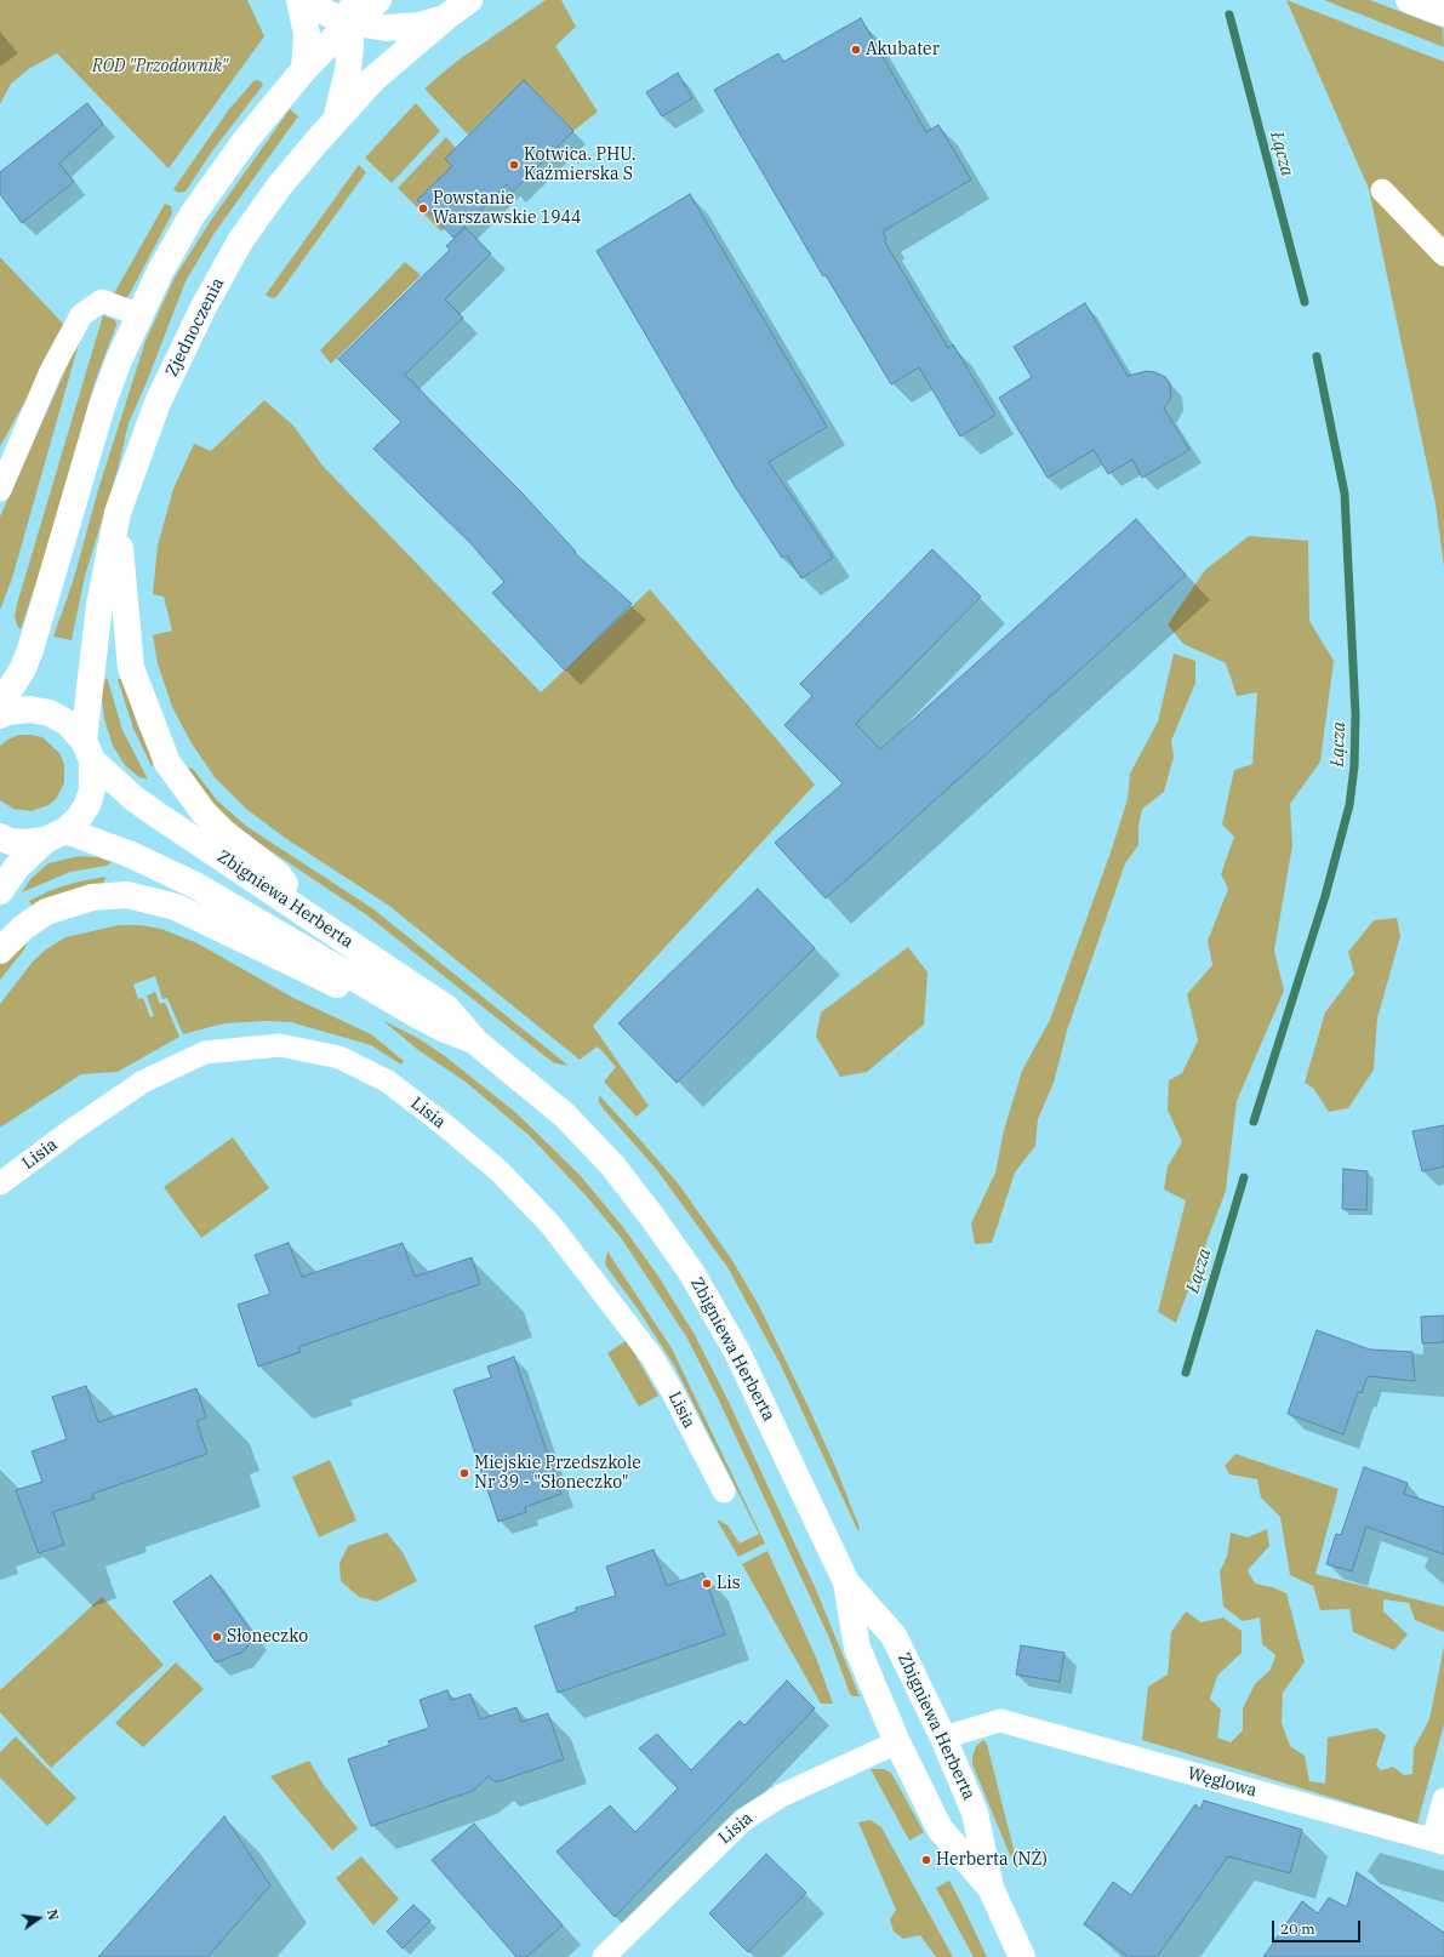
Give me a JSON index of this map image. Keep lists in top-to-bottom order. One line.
{"streets":{"street":["Zjednoczenia","Zbigniewa Herberta","Lisia","Węglowa"]},"crossings":[["Zjednoczenia","Zbigniewa Herberta"],["Zbigniewa Herberta","Lisia"],["Zbigniewa Herberta","Węglowa"]],"water":["Łącza"],"parks":["ROD \"Przodownik\""],"places":["Akubater","Kotwica. PHU. Kaźmierska S","Powstanie Warszawskie 1944","Miejskie Przedszkole Nr 39 - \"Słoneczko\"","Lis","Słoneczko","Herberta (NŻ)"],"scale_bar":"20 m","north":"right"}
